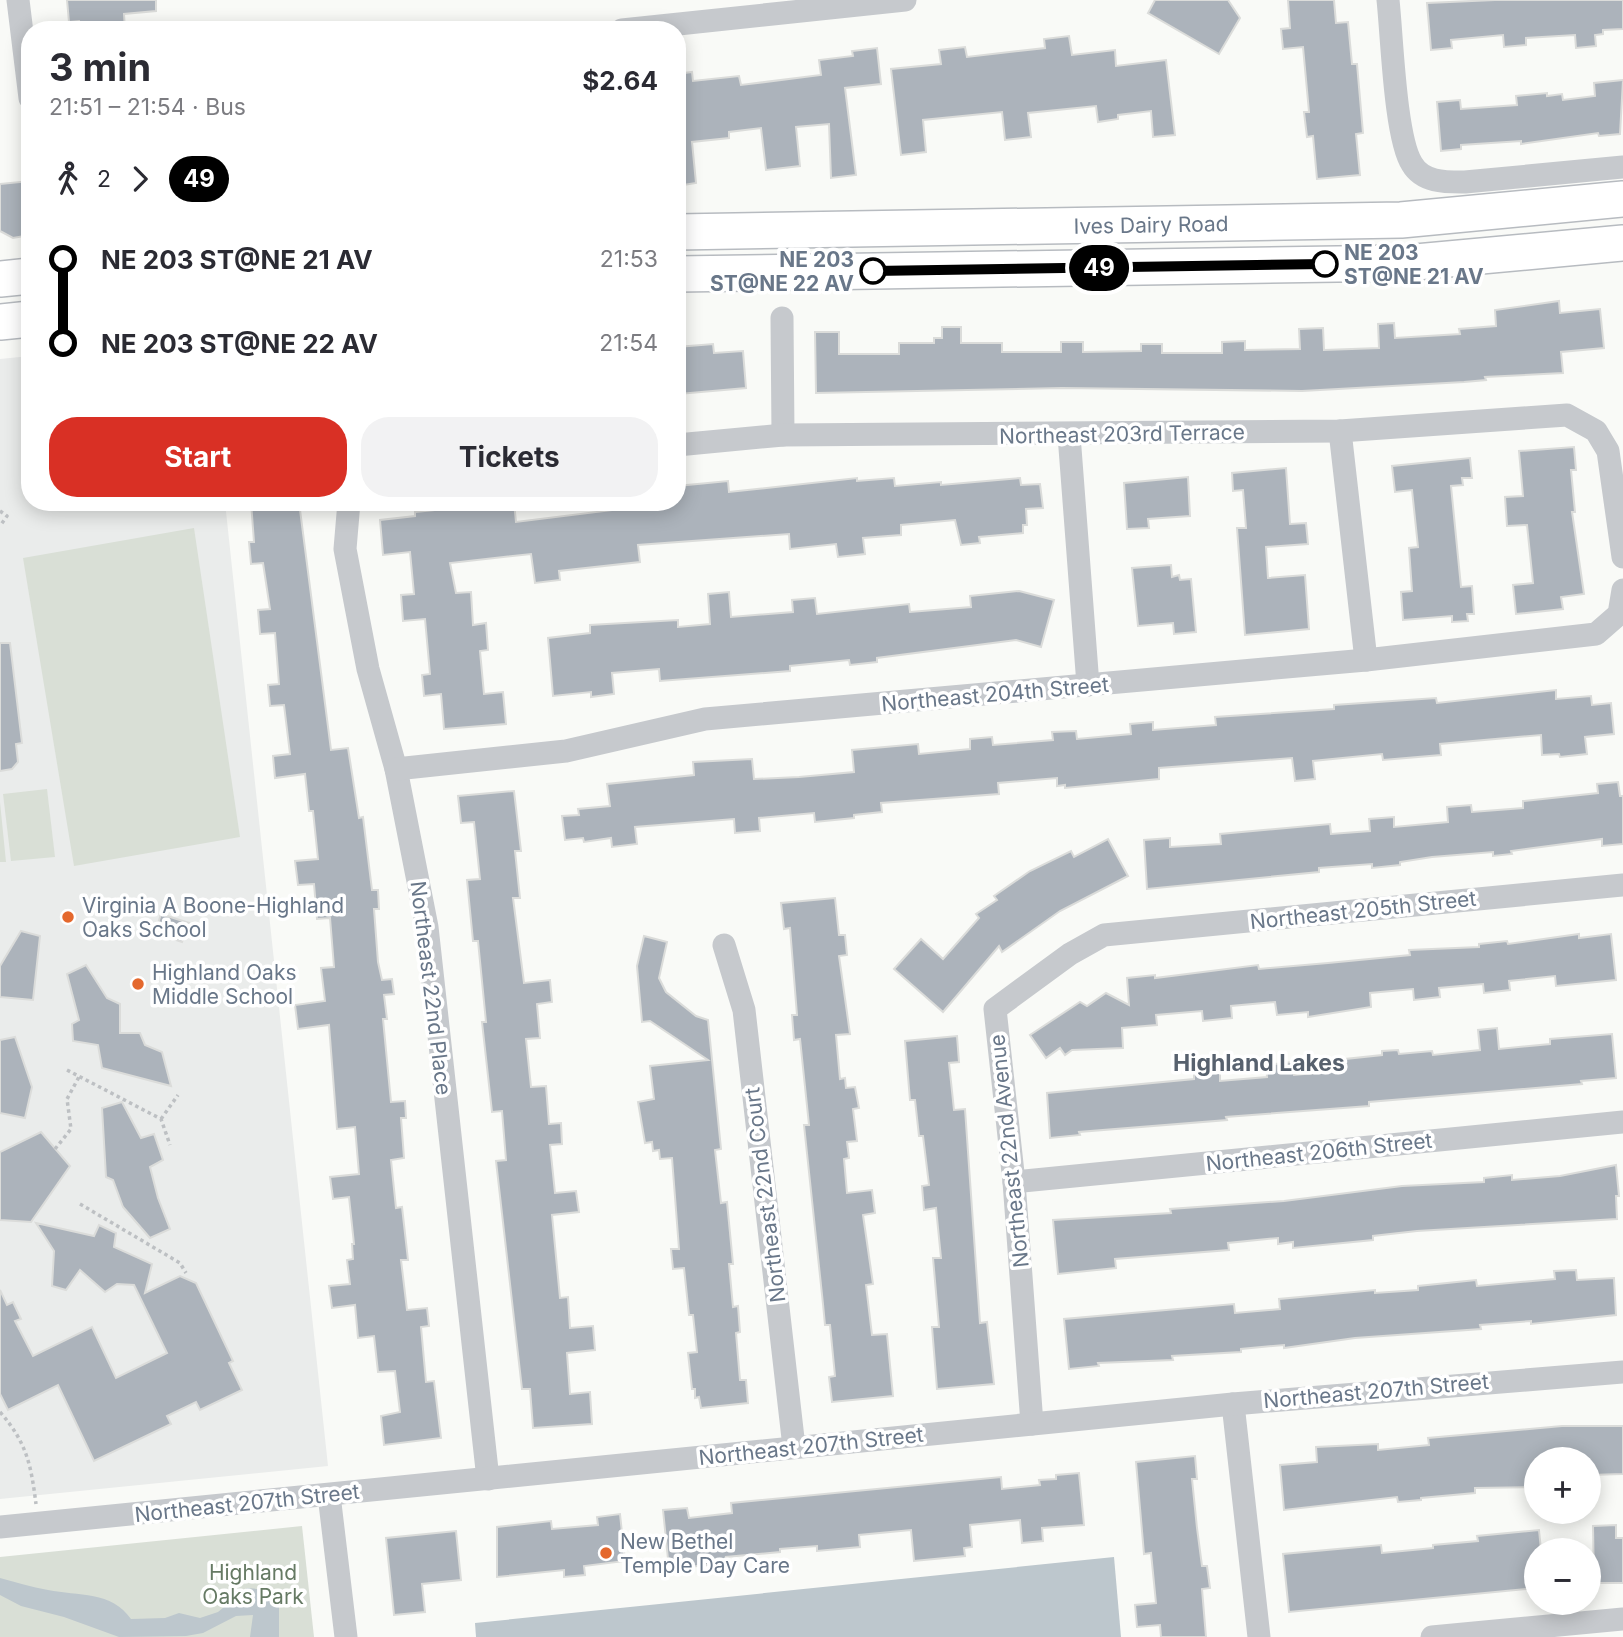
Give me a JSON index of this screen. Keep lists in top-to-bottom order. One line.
{"streets":{"main road":["Ives Dairy Road"],"street":["Northeast 203rd Terrace","Northeast 204th Street","Northeast 205th Street","Northeast 22nd Place","Northeast 22nd Avenue","Northeast 206th Street","Northeast 22nd Court","Northeast 207th Street"]},"crossings":[["Northeast 204th Street","Northeast 22nd Place"],["Northeast 205th Street","Northeast 22nd Avenue"],["Northeast 22nd Place","Northeast 207th Street"],["Northeast 22nd Avenue","Northeast 206th Street"],["Northeast 22nd Avenue","Northeast 207th Street"],["Northeast 22nd Court","Northeast 207th Street"]],"districts":["Highland Lakes"],"parks":["Highland Oaks Park"],"places":["NE 203 ST@NE 21 AV","NE 203 ST@NE 22 AV","Virginia A Boone-Highland Oaks School","Highland Oaks Middle School","New Bethel Temple Day Care"],"lines":["bus line 49"],"page":{"on_map":"49","heading":["3 min","21:51 – 21:54 · Bus","$2.64"],"legs":["2","49"],"list":[{"name":"NE 203 ST@NE 21 AV","value":"21:53"},{"name":"NE 203 ST@NE 22 AV","value":"21:54"}],"buttons":["Start","Tickets"],"map_buttons":["+","−"]}}
